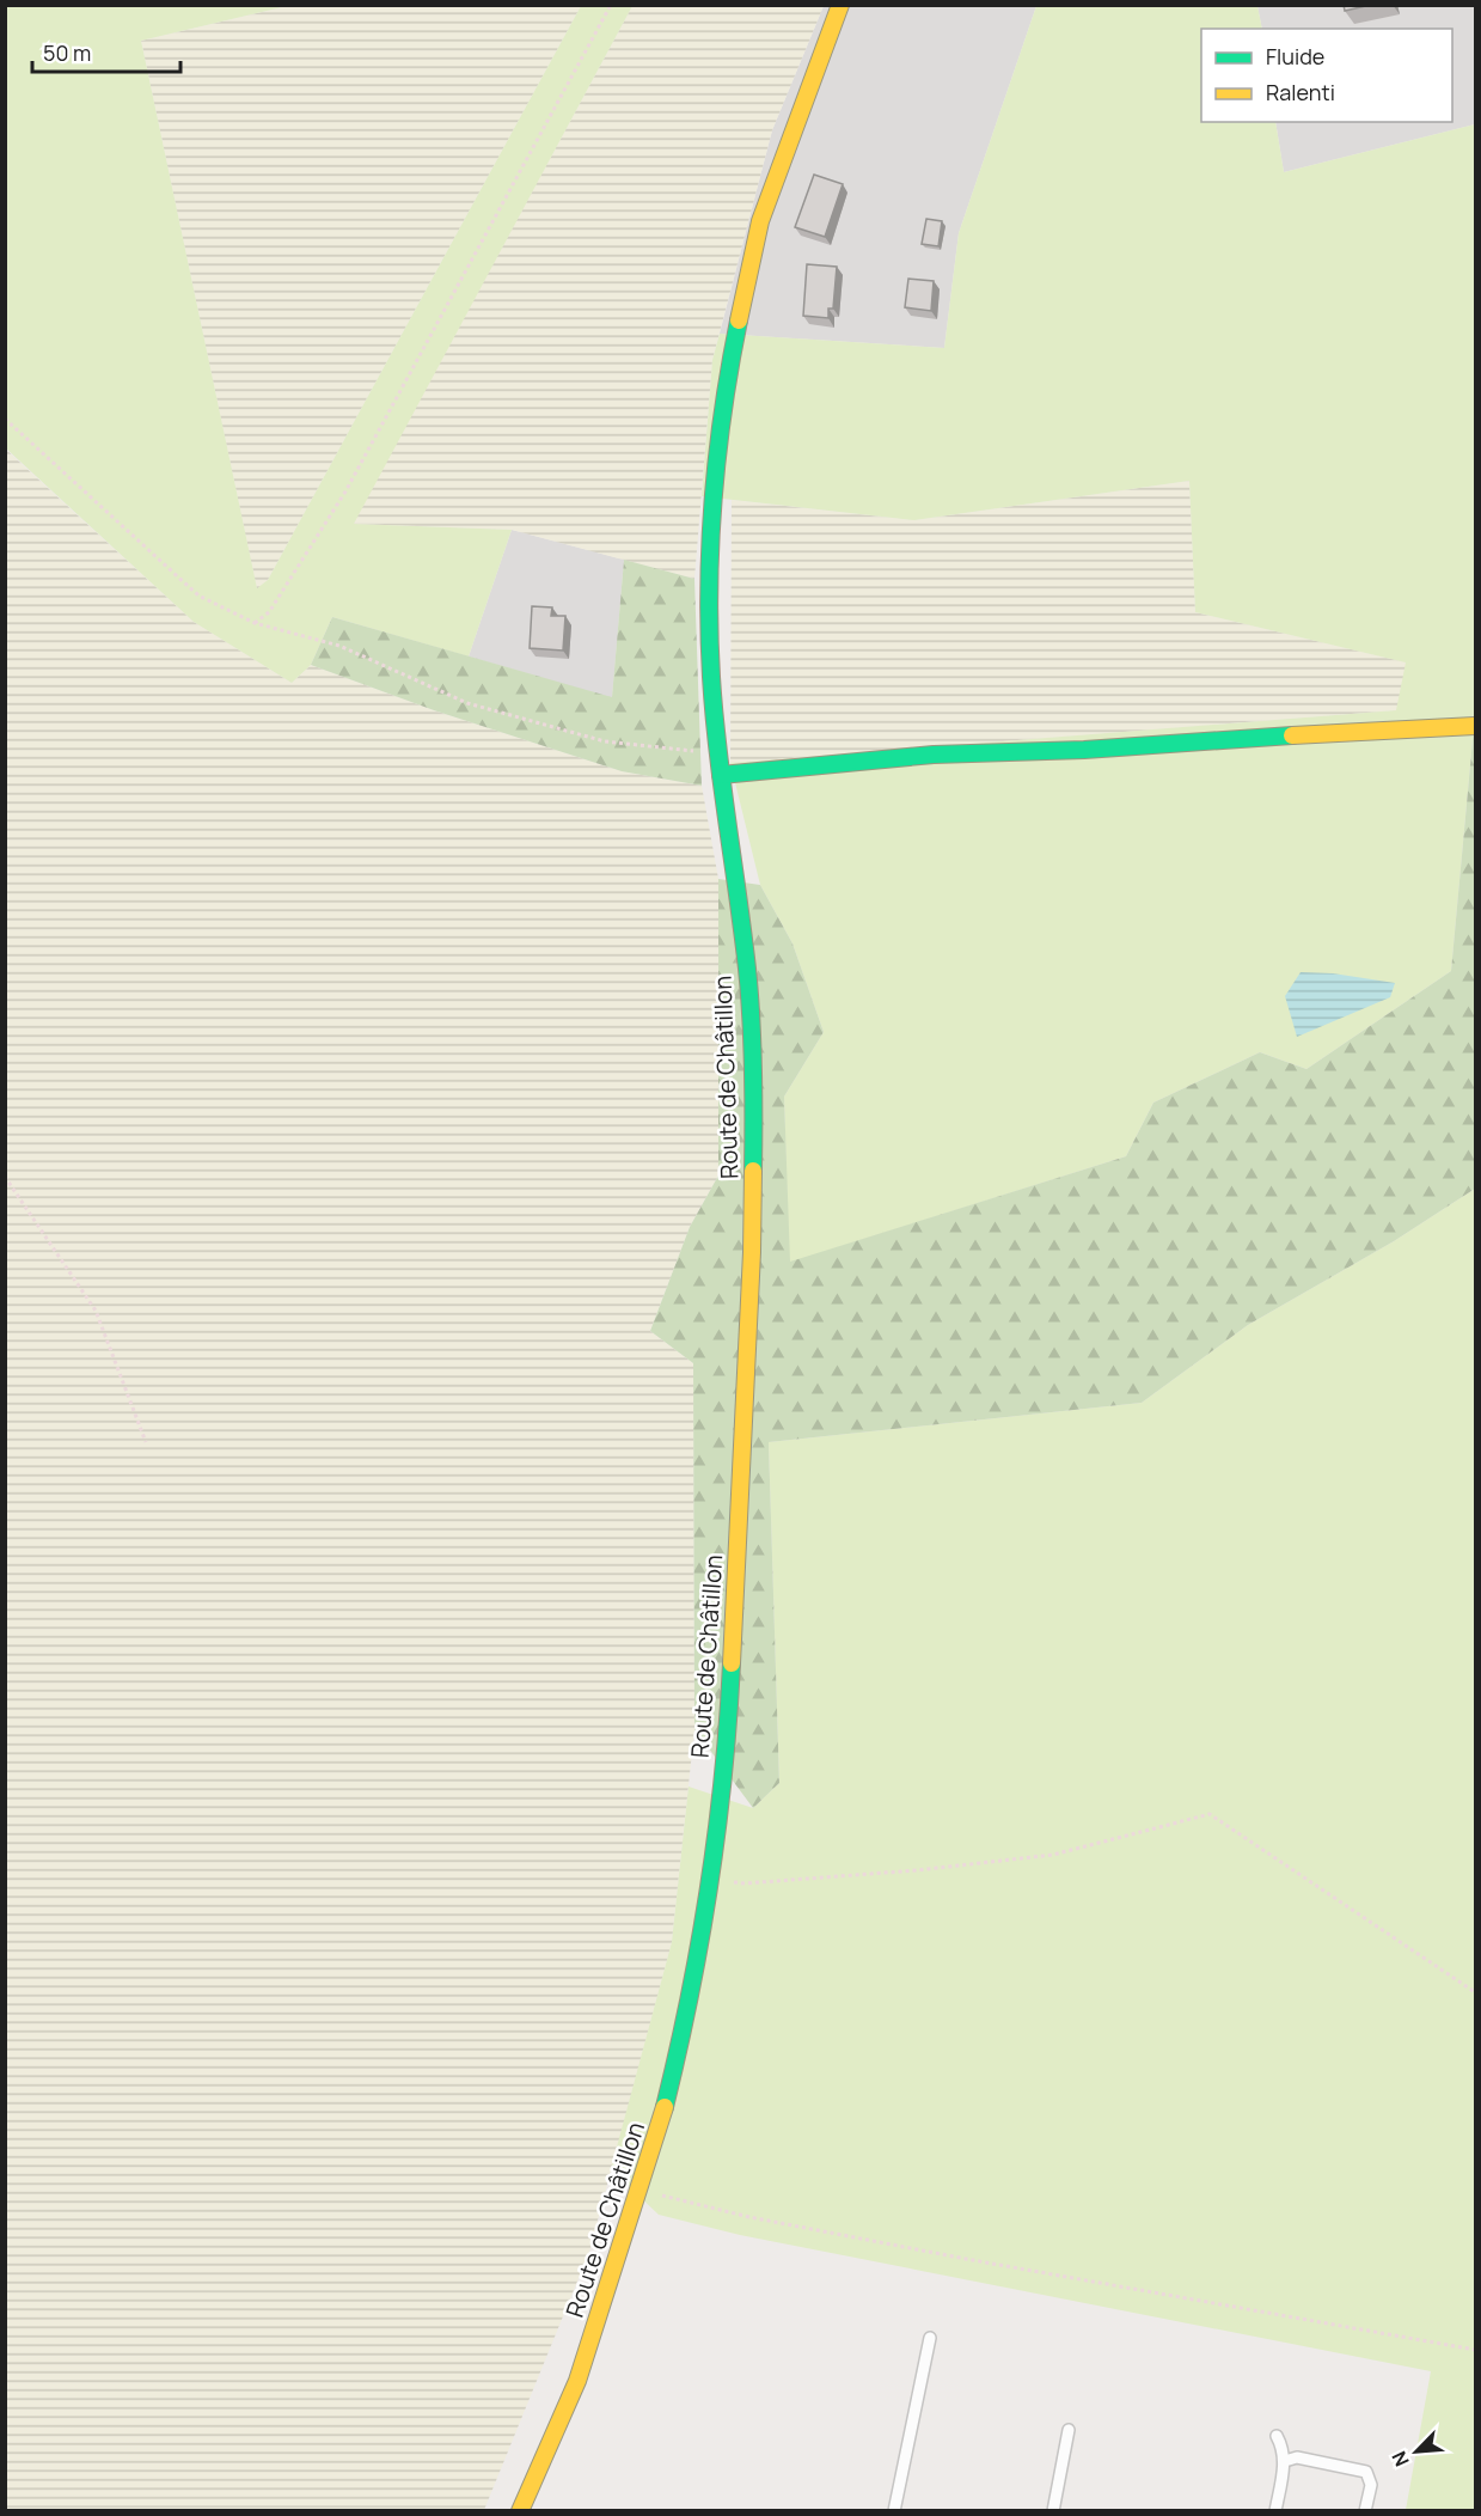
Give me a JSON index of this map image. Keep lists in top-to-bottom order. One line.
{"streets":{"main road":["Route de Châtillon"]},"legend":["Fluide","Ralenti"],"scale_bar":"50 m","north":"bottom left"}
